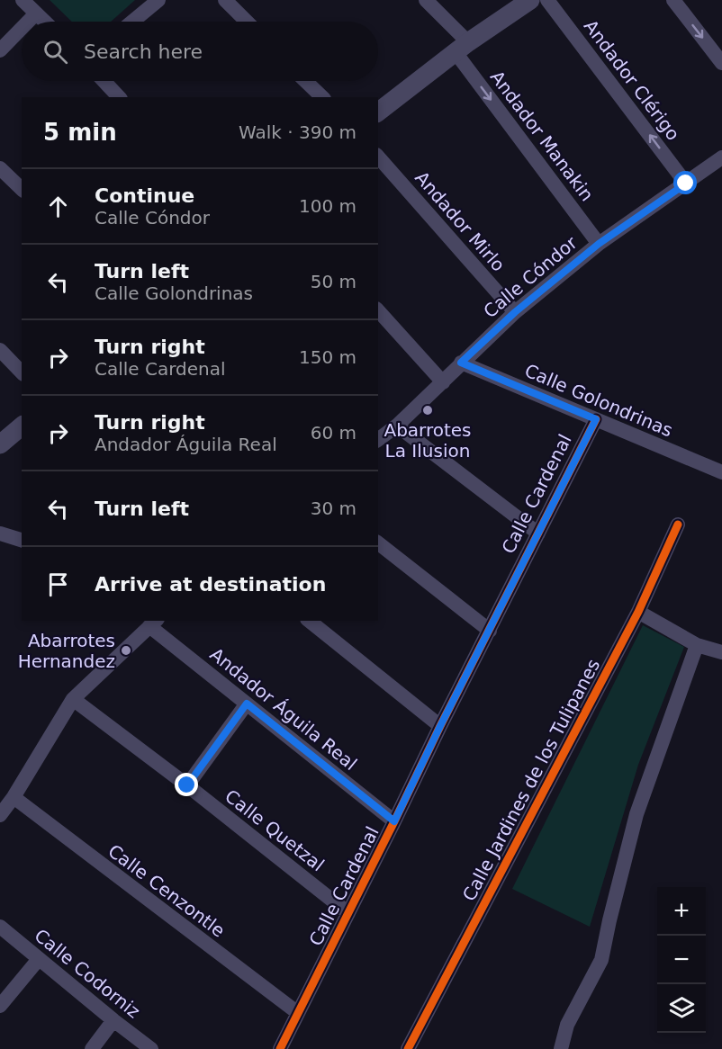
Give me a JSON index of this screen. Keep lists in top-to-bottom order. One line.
{"streets":{"street":["Andador Clérigo","Andador Manakin","Andador Mirlo","Calle Cóndor","Calle Golondrinas","Calle Cardenal","Andador Águila Real","Calle Jardines de los Tulipanes","Calle Quetzal","Calle Cenzontle","Calle Codorniz"]},"crossings":[["Andador Clérigo","Calle Cóndor"],["Andador Manakin","Calle Cóndor"],["Andador Mirlo","Calle Cóndor"],["Calle Cóndor","Calle Golondrinas"],["Calle Golondrinas","Calle Cardenal"],["Calle Cardenal","Andador Águila Real"],["Calle Cardenal","Calle Quetzal"],["Calle Cardenal","Calle Cenzontle"]],"one_way":["Andador Manakin"],"places":["Abarrotes La Ilusion","Abarrotes Hernandez"],"page":{"search":"Search here","heading":["5 min","Walk · 390 m"],"list":[["Continue","Calle Cóndor","100 m"],["Turn left","Calle Golondrinas","50 m"],["Turn right","Calle Cardenal","150 m"],["Turn right","Andador Águila Real","60 m"],["Turn left","30 m"],"Arrive at destination"],"map_buttons":["+","−"]}}
